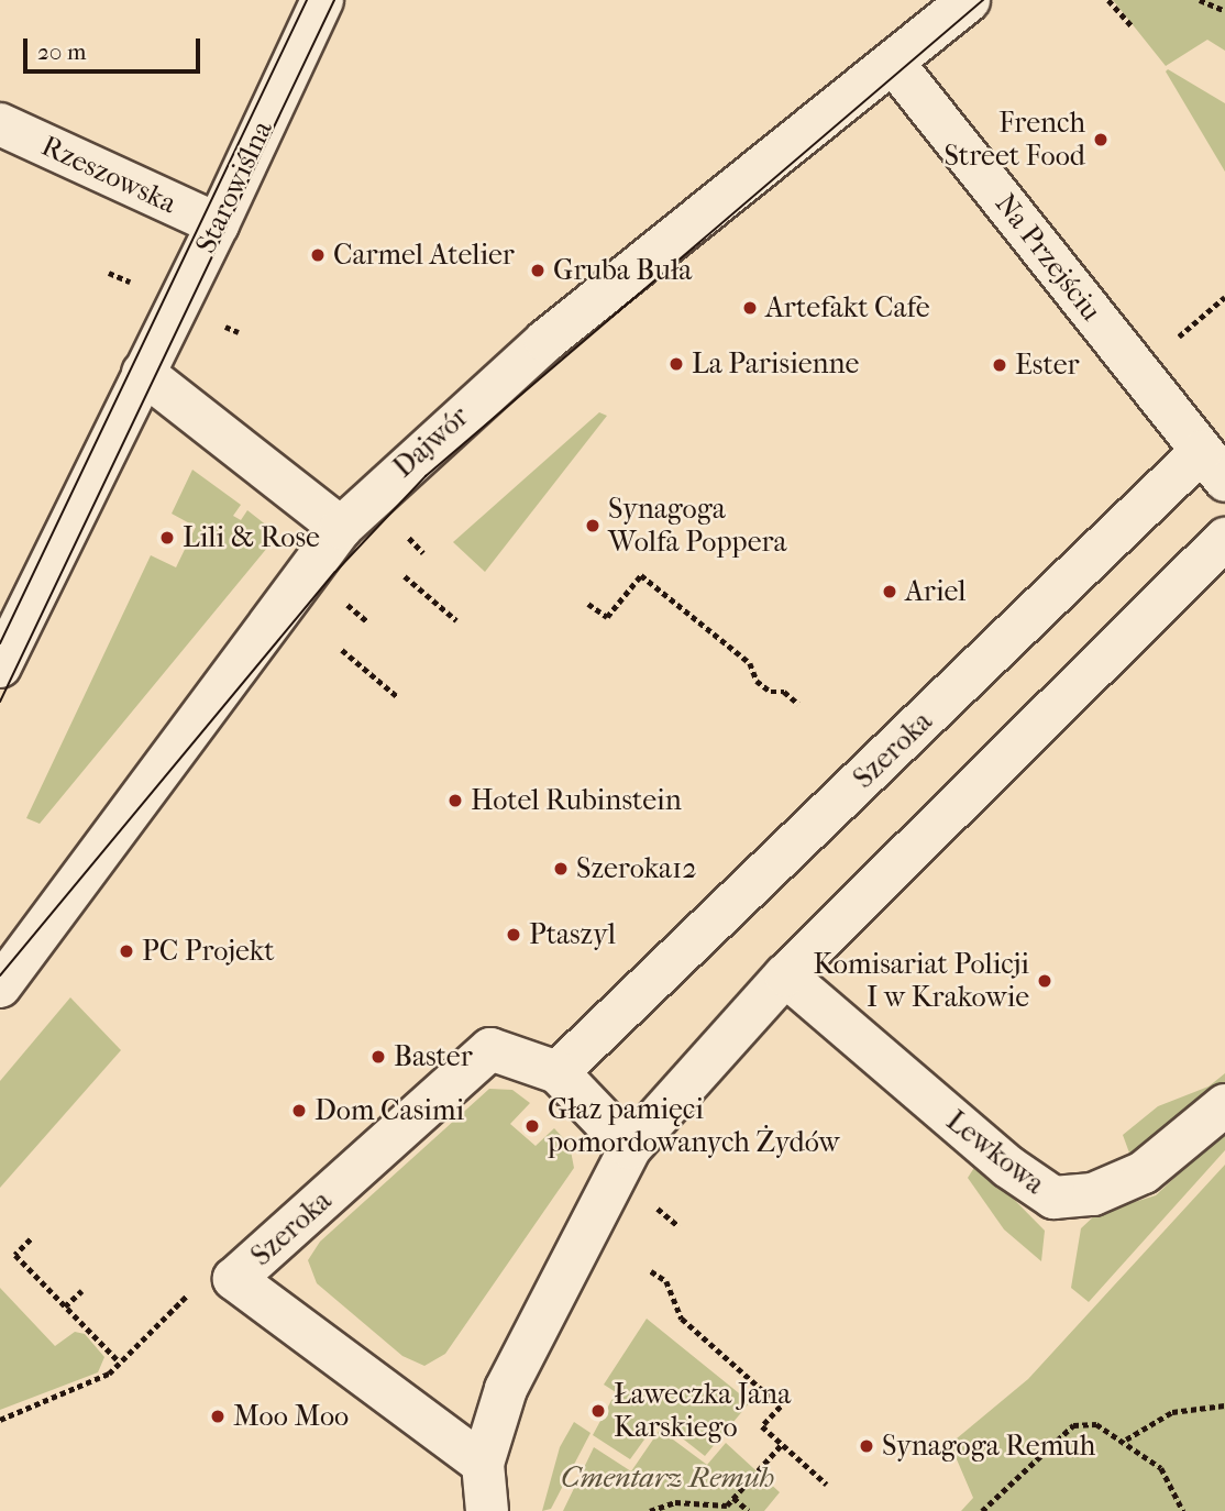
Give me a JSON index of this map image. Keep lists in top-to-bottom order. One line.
{"streets":{"street":["Rzeszowska","Starowiślna","Na Przejściu","Dajwór","Szeroka","Lewkowa"]},"crossings":[["Rzeszowska","Starowiślna"],["Na Przejściu","Dajwór"],["Na Przejściu","Szeroka"]],"parks":["Cmentarz Remuh"],"places":["French Street Food","Carmel Atelier","Gruba Buła","Artefakt Cafe","La Parisienne","Ester","Synagoga Wolfa Poppera","Lili & Rose","Ariel","Hotel Rubinstein","Szeroka12","Ptaszyl","PC Projekt","Komisariat Policji I w Krakowie","Baster","Dom Casimi","Głaz pamięci pomordowanych Żydów","Ławeczka Jana Karskiego","Moo Moo","Synagoga Remuh"],"scale_bar":"20 m"}
